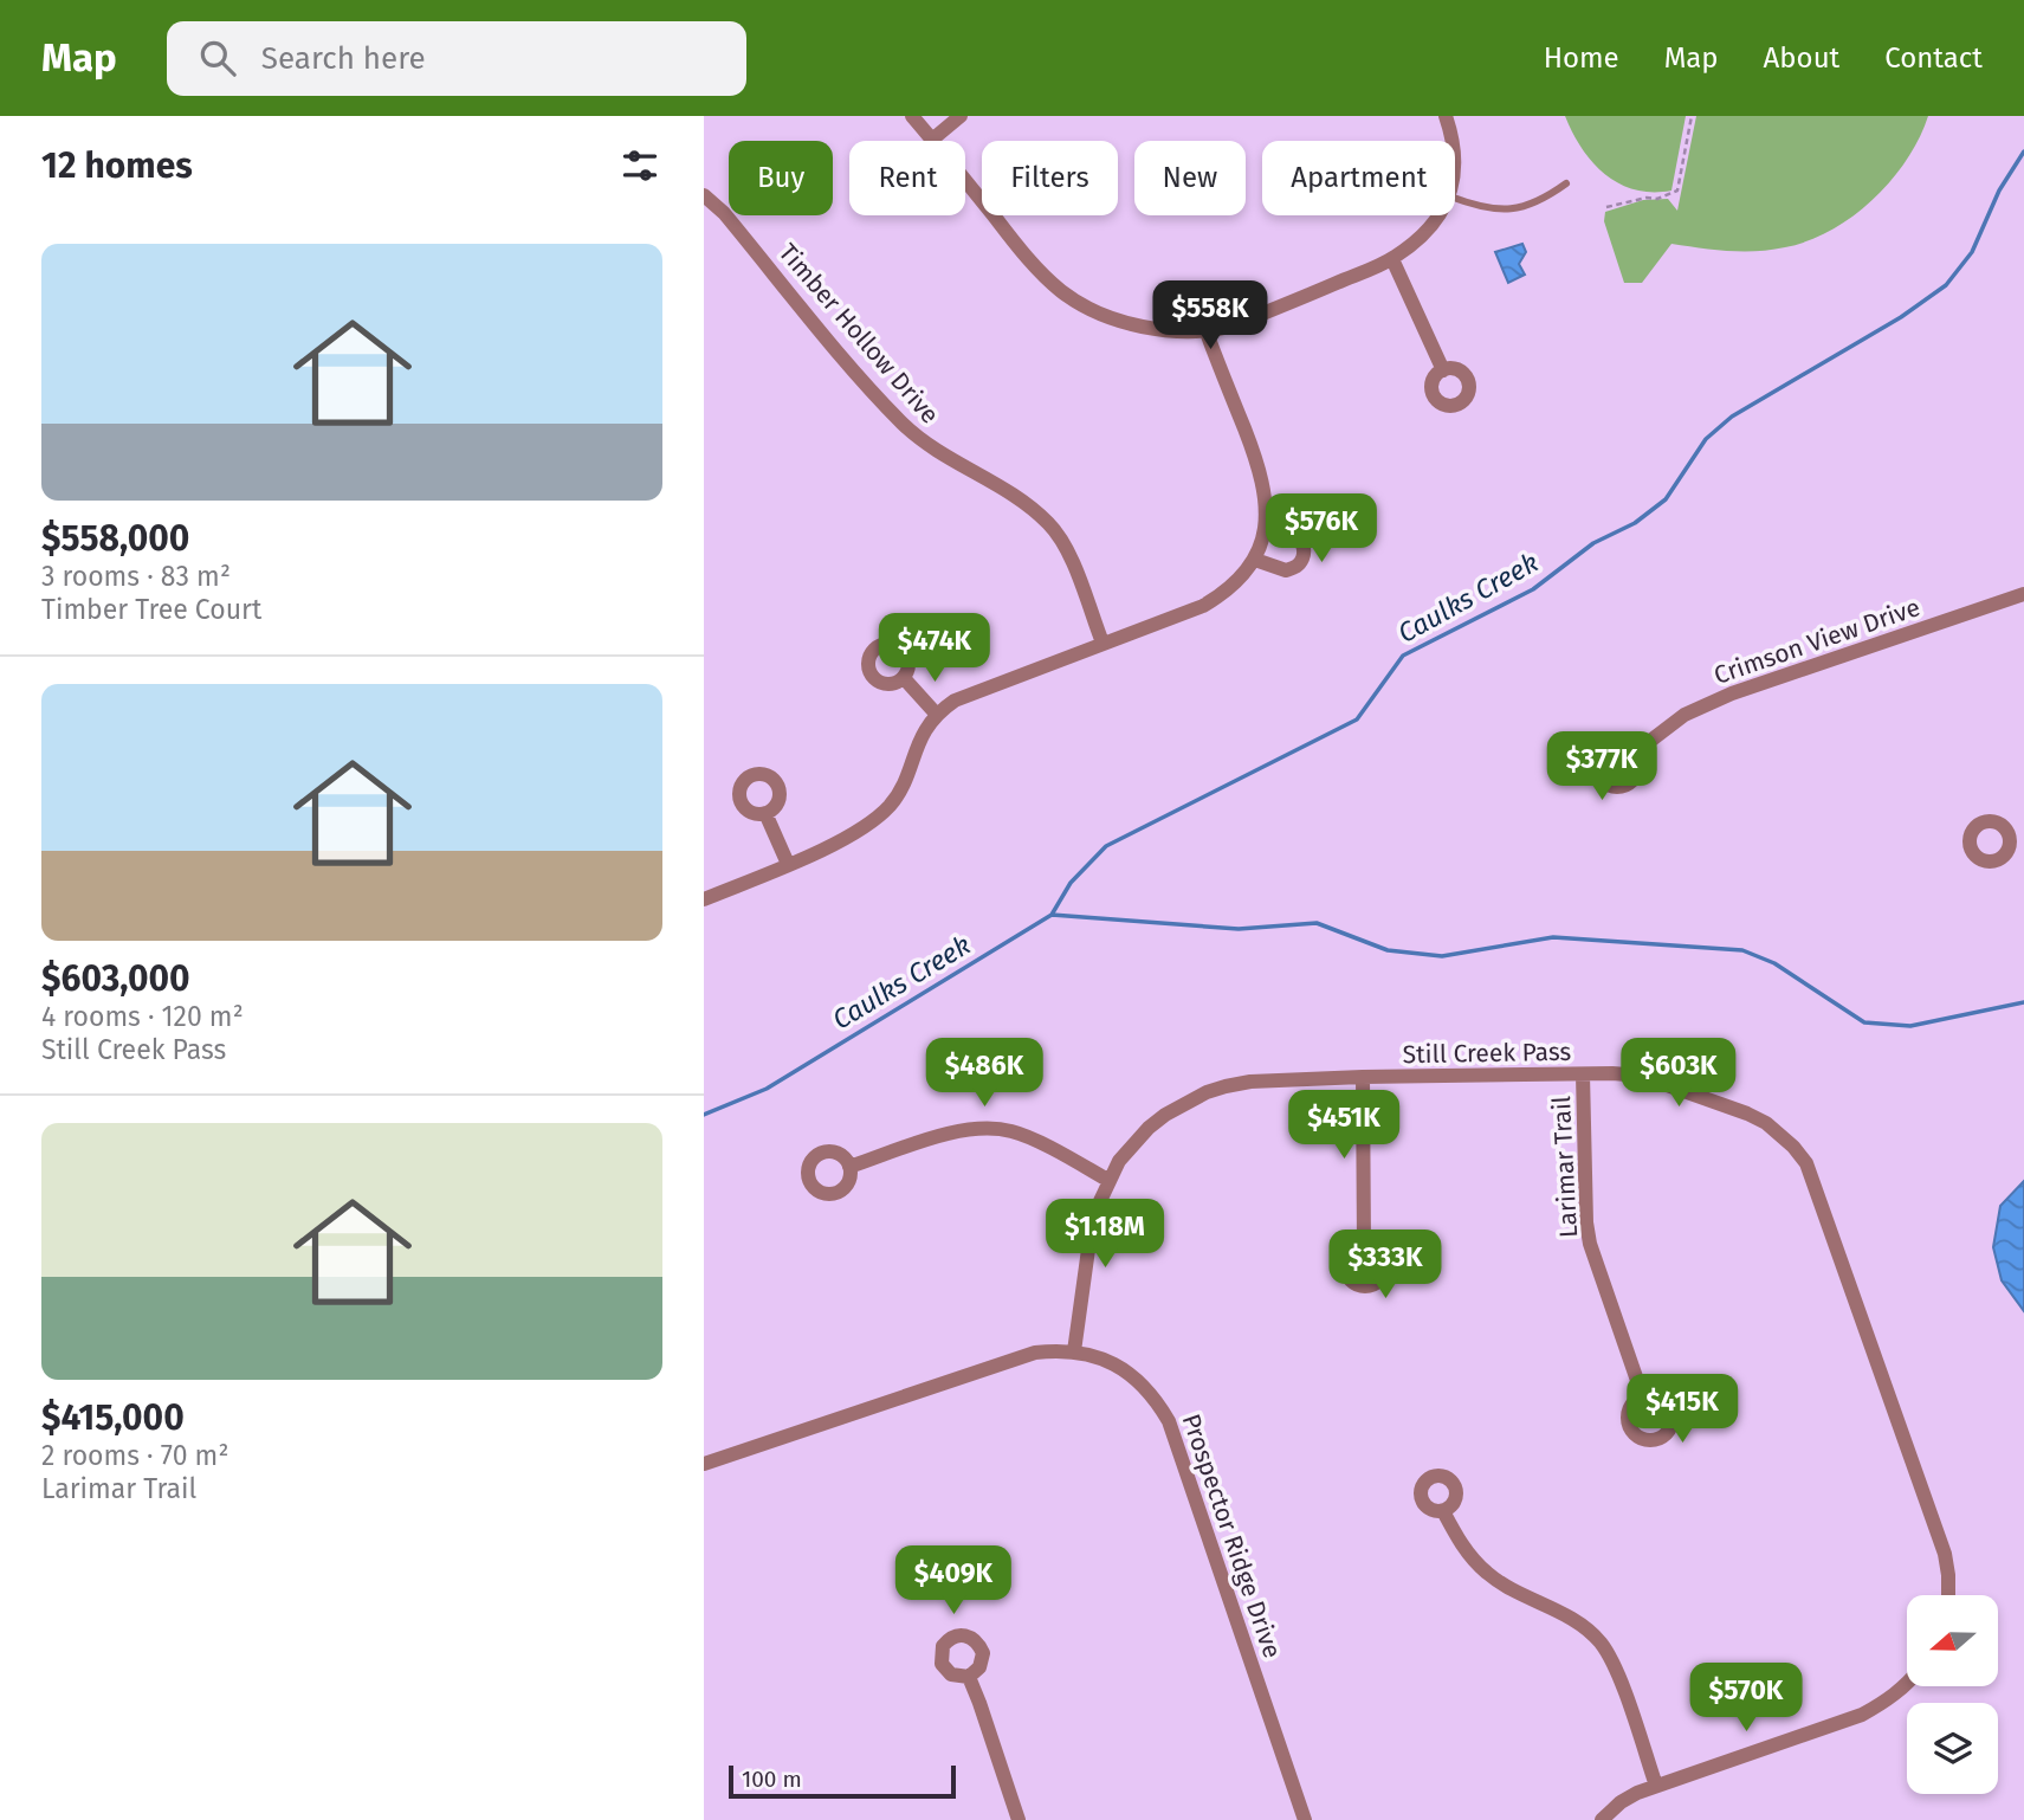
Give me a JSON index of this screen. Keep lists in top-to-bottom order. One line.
{"streets":{"street":["Timber Hollow Drive","Crimson View Drive","Still Creek Pass","Larimar Trail","Prospector Ridge Drive"]},"crossings":[["Still Creek Pass","Larimar Trail"],["Still Creek Pass","Prospector Ridge Drive"]],"water":["Caulks Creek"],"scale_bar":"100 m","north":"left","page":{"header":"Map","search":"Search here","nav":["Home","Map","About","Contact"],"heading":"12 homes","chip":["Buy","Rent","Filters","New","Apartment"],"list":[{"name":"$558,000","note":"3 rooms · 83 m² · Timber Tree Court"},{"name":"$603,000","note":"4 rooms · 120 m² · Still Creek Pass"},{"name":"$415,000","note":"2 rooms · 70 m² · Larimar Trail"}],"price":["$558K","$576K","$474K","$377K","$486K","$603K","$451K","$1.18M","$333K","$415K","$409K","$570K"],"scale":"100 m"}}
